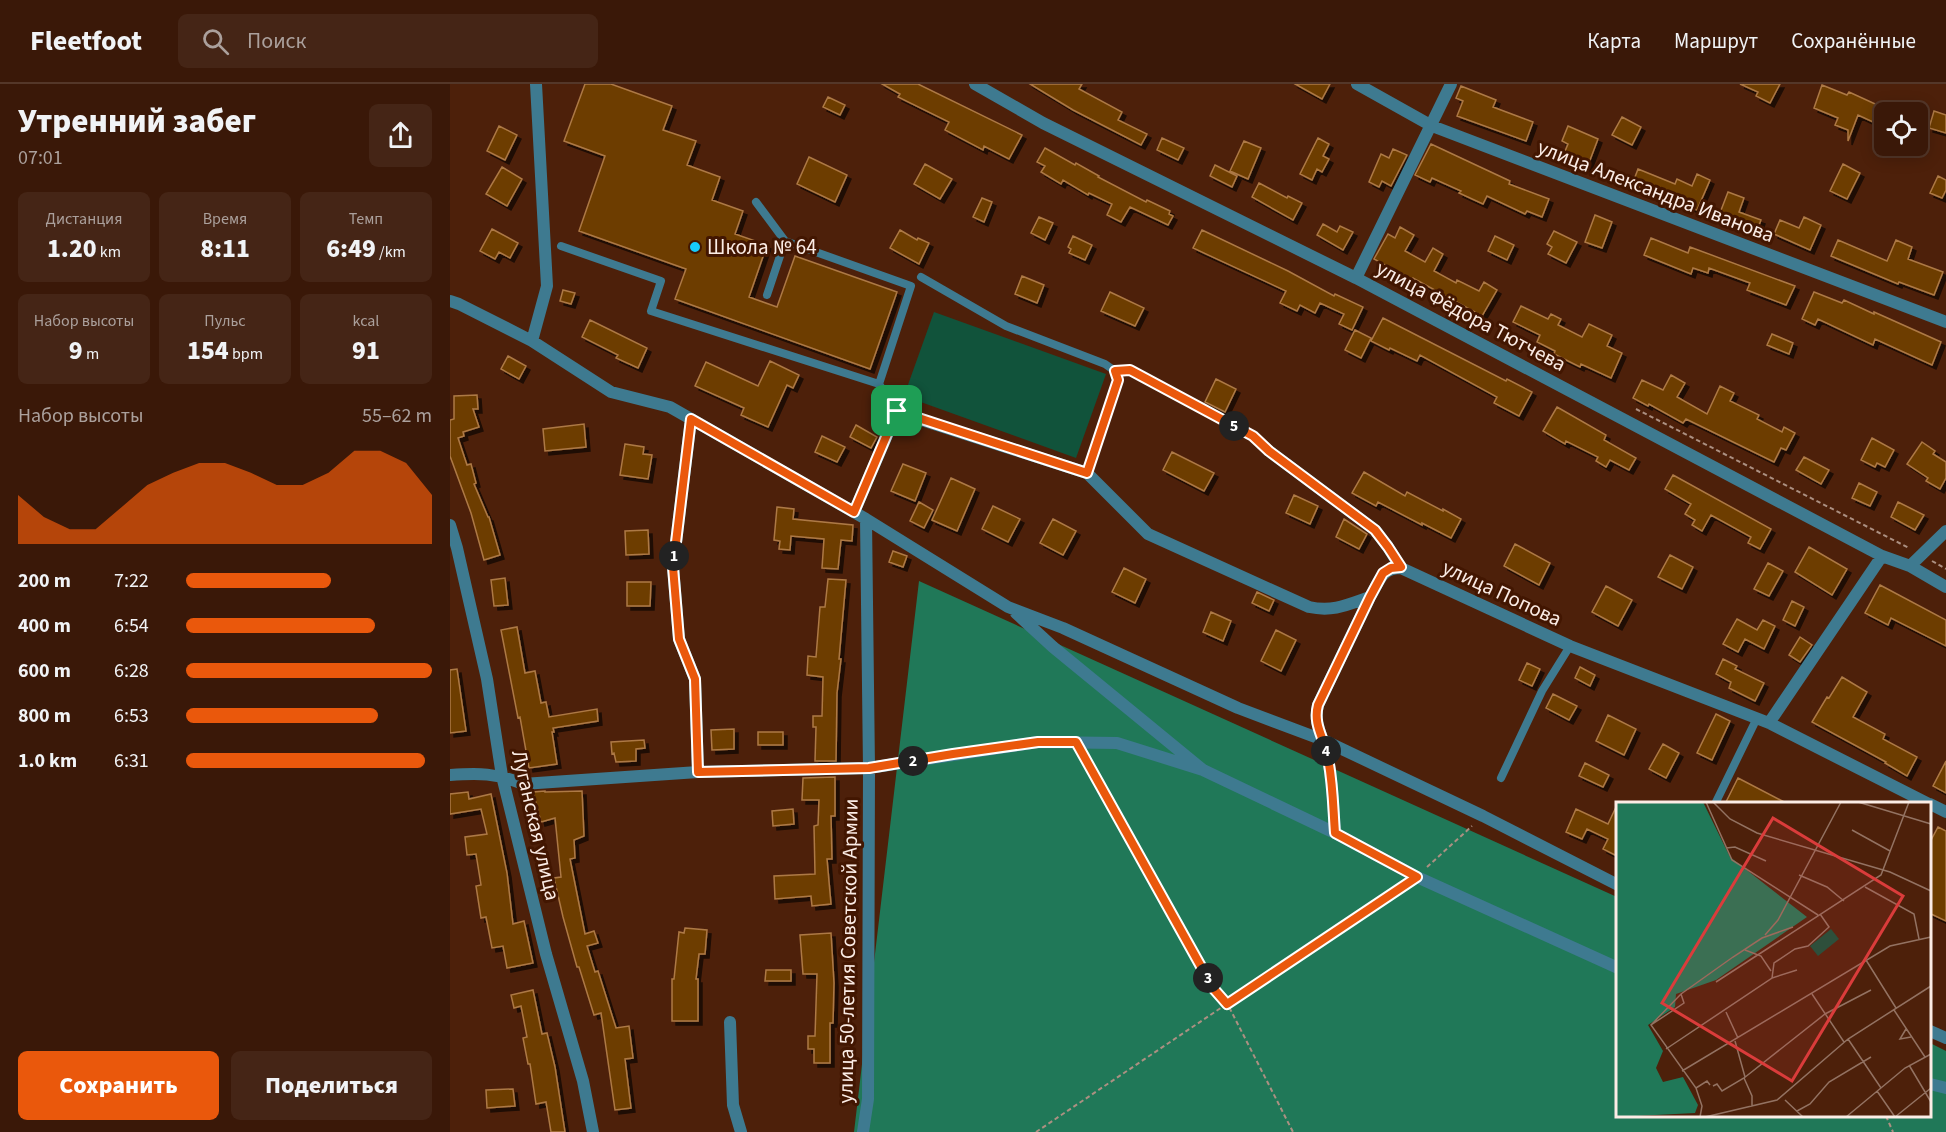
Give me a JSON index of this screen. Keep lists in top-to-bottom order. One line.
{"streets":{"street":["улица Александра Иванова","улица Фёдора Тютчева","улица Попова","Луганская улица","улица 50-летия Советской Армии"]},"places":["Школа № 64"],"page":{"header":"Fleetfoot","search":"Поиск","nav":["Карта","Маршрут","Сохранённые"],"heading":["Утренний забег","07:01"],"stats":[["Дистанция","1.20 km"],["Время","8:11"],["Темп","6:49 /km"],["Набор высоты","9 m"],["Пульс","154 bpm"],["kcal","91"]],"chart":["Набор высоты","55–62 m"],"pins":["5","1","4","2","3"],"list":[{"name":"200 m","note":"7:22"},{"name":"400 m","note":"6:54"},{"name":"600 m","note":"6:28"},{"name":"800 m","note":"6:53"},{"name":"1.0 km","note":"6:31"}],"buttons":["Сохранить","Поделиться"]}}
